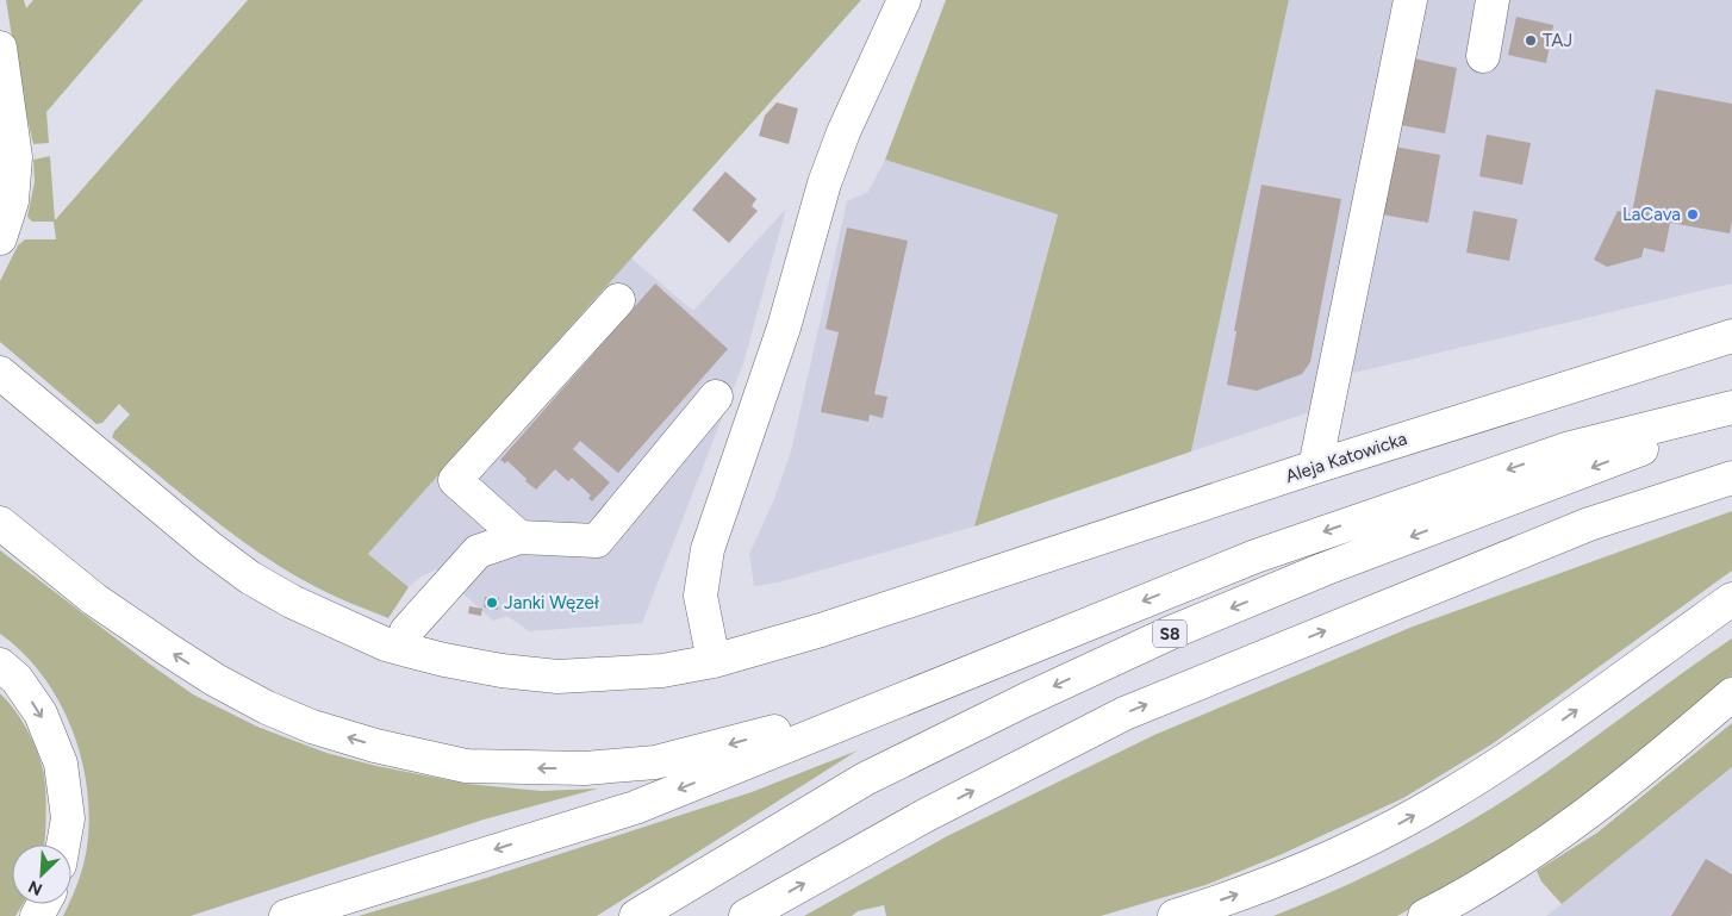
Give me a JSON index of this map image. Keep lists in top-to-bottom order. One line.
{"streets":{"main road":["Aleja Katowicka","S8"]},"places":["TAJ","LaCava","Janki Węzeł"],"north":"bottom left"}
